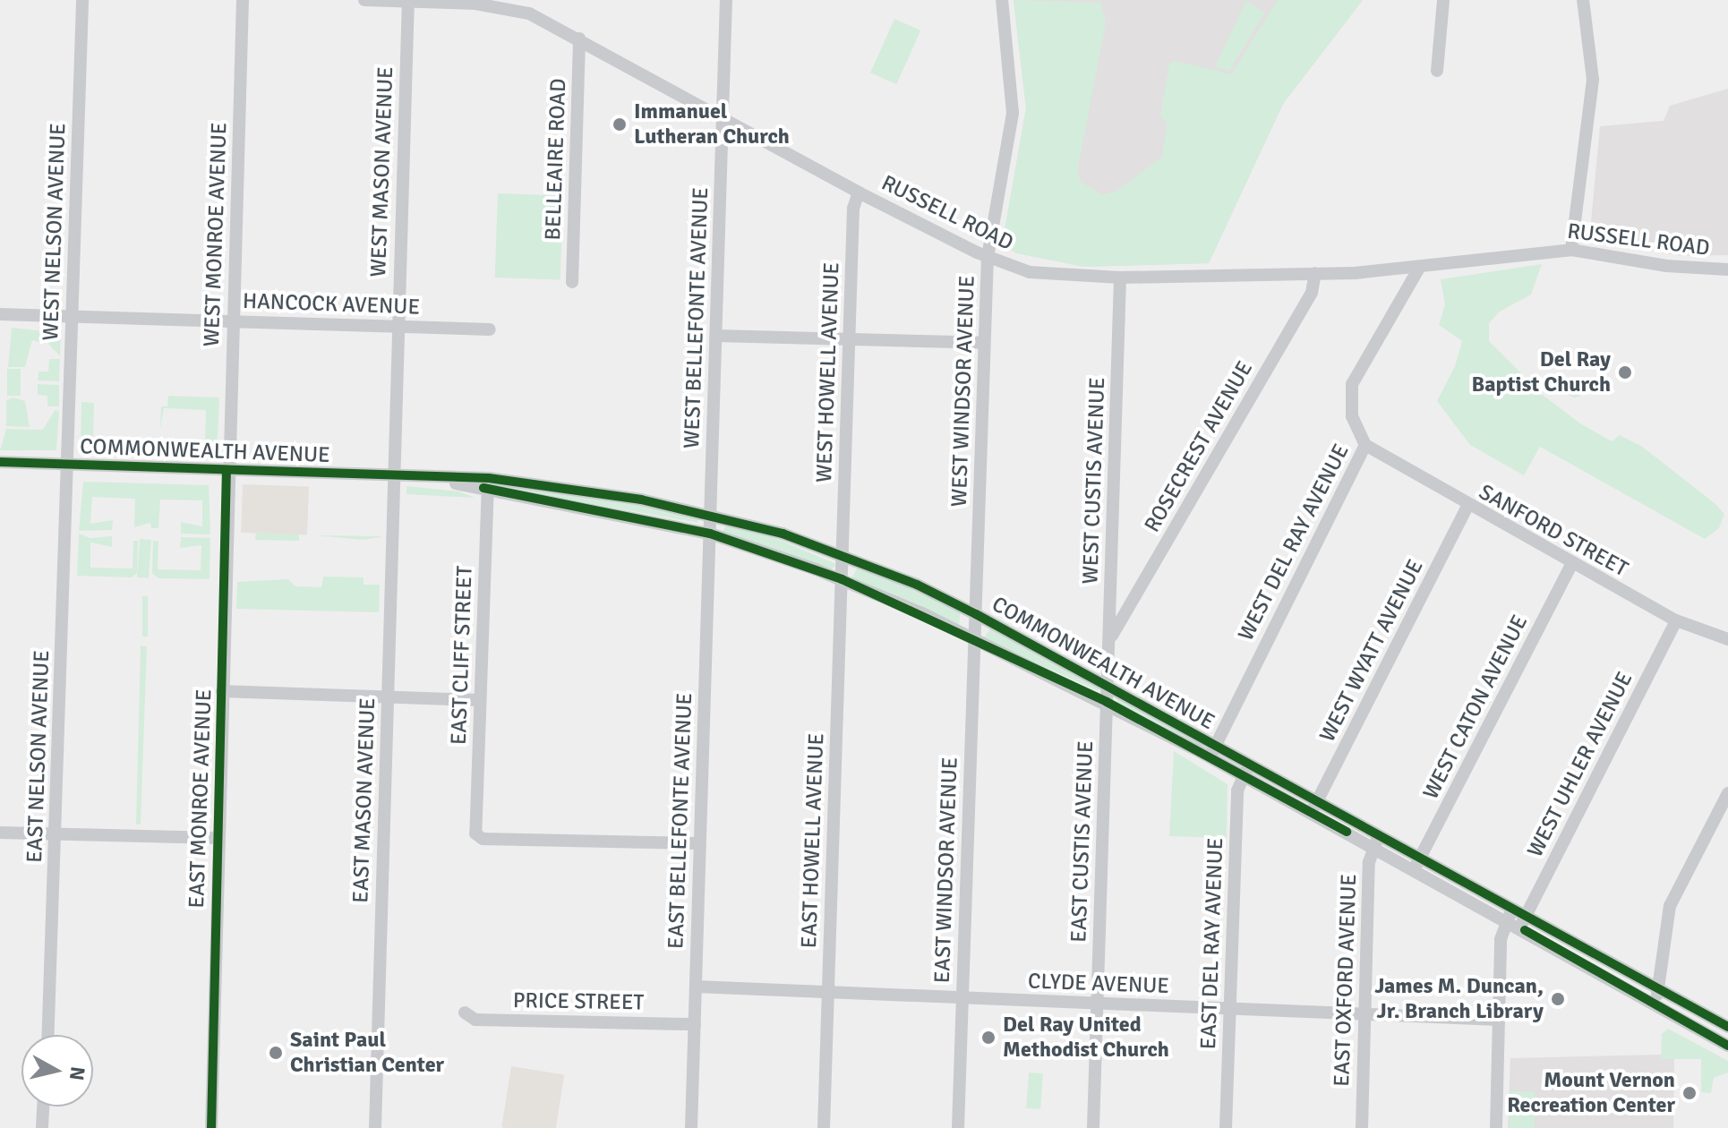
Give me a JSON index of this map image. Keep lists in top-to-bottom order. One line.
{"streets":{"street":["BELLEAIRE ROAD","WEST MASON AVENUE","RUSSELL ROAD","WEST NELSON AVENUE","WEST MONROE AVENUE","HANCOCK AVENUE","WEST BELLEFONTE AVENUE","WEST HOWELL AVENUE","WEST WINDSOR AVENUE","ROSECREST AVENUE","COMMONWEALTH AVENUE","WEST CUSTIS AVENUE","SANFORD STREET","WEST DEL RAY AVENUE","WEST WYATT AVENUE","EAST CLIFF STREET","WEST CATON AVENUE","EAST NELSON AVENUE","WEST UHLER AVENUE","EAST MONROE AVENUE","EAST MASON AVENUE","EAST BELLEFONTE AVENUE","EAST HOWELL AVENUE","EAST CUSTIS AVENUE","EAST WINDSOR AVENUE","EAST DEL RAY AVENUE","EAST OXFORD AVENUE","CLYDE AVENUE","PRICE STREET"]},"crossings":[["BELLEAIRE ROAD","RUSSELL ROAD"],["WEST MASON AVENUE","RUSSELL ROAD"],["WEST MASON AVENUE","HANCOCK AVENUE"],["WEST MASON AVENUE","COMMONWEALTH AVENUE"],["WEST MASON AVENUE","EAST MASON AVENUE"],["RUSSELL ROAD","WEST BELLEFONTE AVENUE"],["RUSSELL ROAD","WEST HOWELL AVENUE"],["RUSSELL ROAD","WEST WINDSOR AVENUE"],["RUSSELL ROAD","ROSECREST AVENUE"],["RUSSELL ROAD","WEST CUSTIS AVENUE"],["RUSSELL ROAD","WEST DEL RAY AVENUE"],["WEST NELSON AVENUE","HANCOCK AVENUE"],["WEST NELSON AVENUE","COMMONWEALTH AVENUE"],["WEST NELSON AVENUE","EAST NELSON AVENUE"],["WEST MONROE AVENUE","HANCOCK AVENUE"],["WEST MONROE AVENUE","COMMONWEALTH AVENUE"],["WEST MONROE AVENUE","EAST MONROE AVENUE"],["WEST BELLEFONTE AVENUE","COMMONWEALTH AVENUE"],["WEST BELLEFONTE AVENUE","EAST BELLEFONTE AVENUE"],["WEST HOWELL AVENUE","COMMONWEALTH AVENUE"],["WEST HOWELL AVENUE","EAST HOWELL AVENUE"],["WEST WINDSOR AVENUE","COMMONWEALTH AVENUE"],["WEST WINDSOR AVENUE","EAST WINDSOR AVENUE"],["ROSECREST AVENUE","WEST CUSTIS AVENUE"],["COMMONWEALTH AVENUE","WEST CUSTIS AVENUE"],["COMMONWEALTH AVENUE","WEST DEL RAY AVENUE"],["COMMONWEALTH AVENUE","WEST WYATT AVENUE"],["COMMONWEALTH AVENUE","EAST CLIFF STREET"],["COMMONWEALTH AVENUE","WEST CATON AVENUE"],["COMMONWEALTH AVENUE","EAST NELSON AVENUE"],["COMMONWEALTH AVENUE","WEST UHLER AVENUE"],["COMMONWEALTH AVENUE","EAST MONROE AVENUE"],["COMMONWEALTH AVENUE","EAST MASON AVENUE"],["COMMONWEALTH AVENUE","EAST BELLEFONTE AVENUE"],["COMMONWEALTH AVENUE","EAST HOWELL AVENUE"],["COMMONWEALTH AVENUE","EAST CUSTIS AVENUE"],["COMMONWEALTH AVENUE","EAST WINDSOR AVENUE"],["COMMONWEALTH AVENUE","EAST DEL RAY AVENUE"],["COMMONWEALTH AVENUE","EAST OXFORD AVENUE"],["WEST CUSTIS AVENUE","EAST CUSTIS AVENUE"],["SANFORD STREET","WEST DEL RAY AVENUE"],["SANFORD STREET","WEST WYATT AVENUE"],["SANFORD STREET","WEST CATON AVENUE"],["SANFORD STREET","WEST UHLER AVENUE"],["EAST CLIFF STREET","EAST BELLEFONTE AVENUE"],["EAST BELLEFONTE AVENUE","CLYDE AVENUE"],["EAST BELLEFONTE AVENUE","PRICE STREET"],["EAST HOWELL AVENUE","CLYDE AVENUE"],["EAST CUSTIS AVENUE","CLYDE AVENUE"],["EAST WINDSOR AVENUE","CLYDE AVENUE"],["EAST DEL RAY AVENUE","CLYDE AVENUE"],["EAST OXFORD AVENUE","CLYDE AVENUE"]],"places":["Immanuel Lutheran Church","Del Ray Baptist Church","James M. Duncan, Jr. Branch Library","Del Ray United Methodist Church","Saint Paul Christian Center","Mount Vernon Recreation Center"],"north":"right"}
